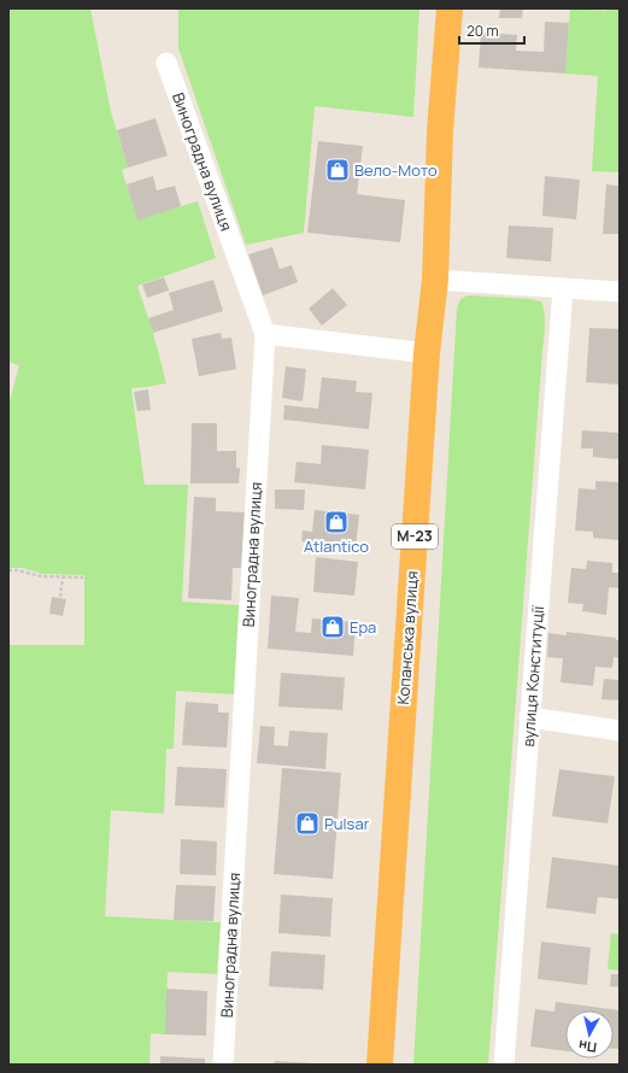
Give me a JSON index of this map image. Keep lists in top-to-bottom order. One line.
{"streets":{"highway":["М-23","Копанська вулиця"],"street":["Виноградна вулиця","вулиця Конституції"]},"places":{"shop":["Вело-Мото","Atlantico","Ера","Pulsar"]},"scale_bar":"20 m","north":"bottom"}
